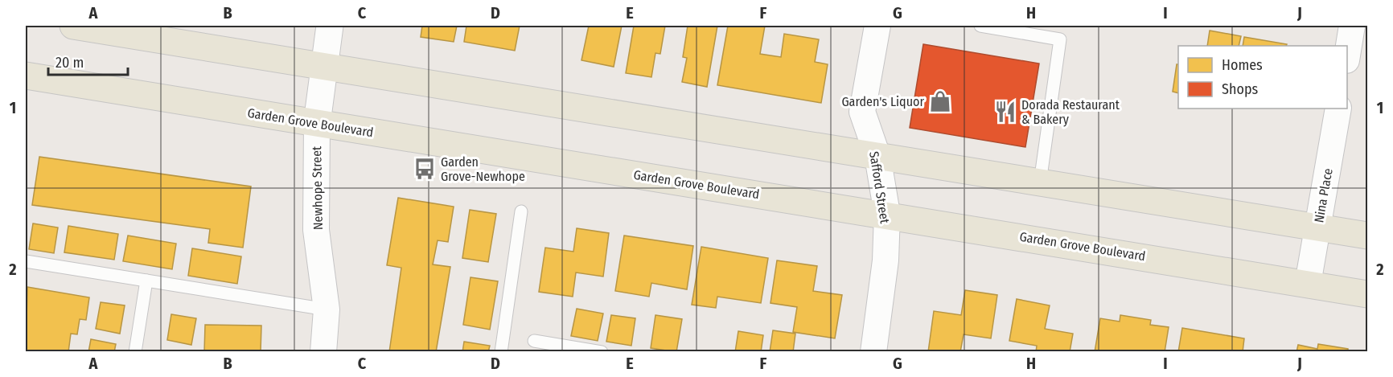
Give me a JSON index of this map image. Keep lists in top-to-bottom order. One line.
{"streets":{"main road":["Garden Grove Boulevard"],"street":["Safford Street","Newhope Street","Nina Place"]},"crossings":[["Garden Grove Boulevard","Safford Street"],["Garden Grove Boulevard","Newhope Street"],["Garden Grove Boulevard","Nina Place"]],"places":{"shop":["Garden's Liquor"],"restaurant":["Dorada Restaurant & Bakery"],"bus stop":["Garden Grove-Newhope"]},"legend":["Homes","Shops"],"scale_bar":"20 m","grid":{"columns":["A","B","C","D","E","F","G","H","I","J"],"rows":["1","2"]}}
